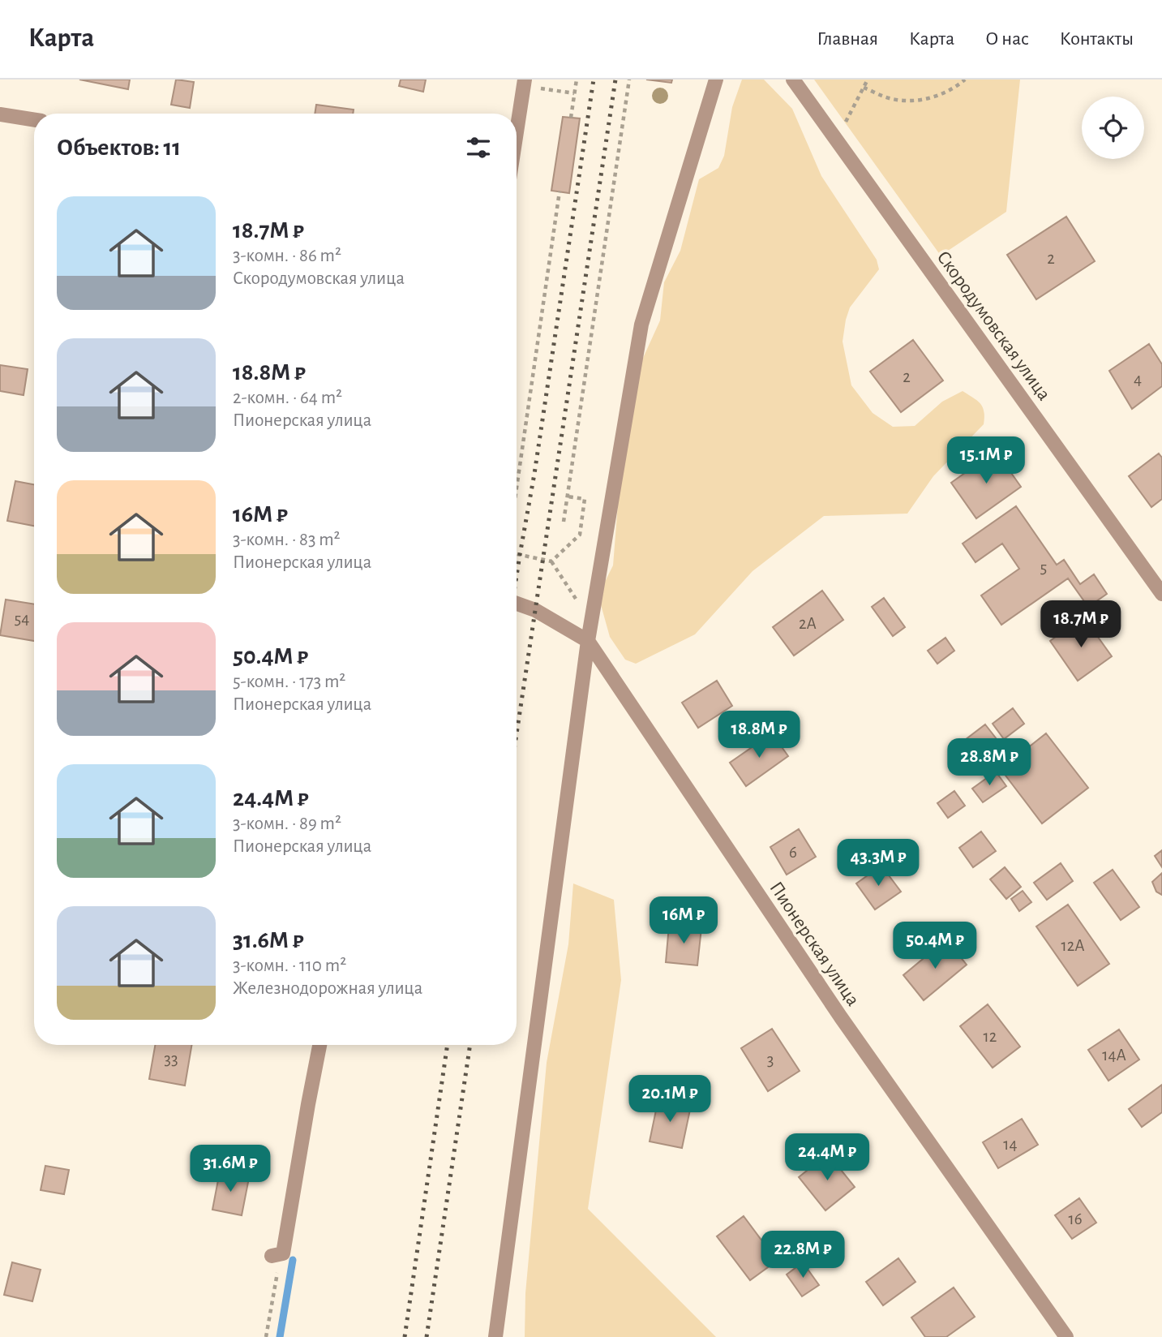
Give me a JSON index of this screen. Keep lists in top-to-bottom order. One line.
{"streets":{"street":["Скородумовская улица","Пионерская улица"]},"house_numbers":["2","2","4","5","54","2А","6","12А","12","14А","33","3","14","16"],"page":{"header":"Карта","nav":["Главная","Карта","О нас","Контакты"],"heading":"Объектов: 11","list":[{"name":"18.7M ₽","note":"3-комн. · 86 m² · Скородумовская улица"},{"name":"18.8M ₽","note":"2-комн. · 64 m² · Пионерская улица"},{"name":"16M ₽","note":"3-комн. · 83 m² · Пионерская улица"},{"name":"50.4M ₽","note":"5-комн. · 173 m² · Пионерская улица"},{"name":"24.4M ₽","note":"3-комн. · 89 m² · Пионерская улица"},{"name":"31.6M ₽","note":"3-комн. · 110 m² · Железнодорожная улица"}],"price":["15.1M ₽","18.7M ₽","18.8M ₽","28.8M ₽","43.3M ₽","16M ₽","50.4M ₽","20.1M ₽","24.4M ₽","31.6M ₽","22.8M ₽"]}}
